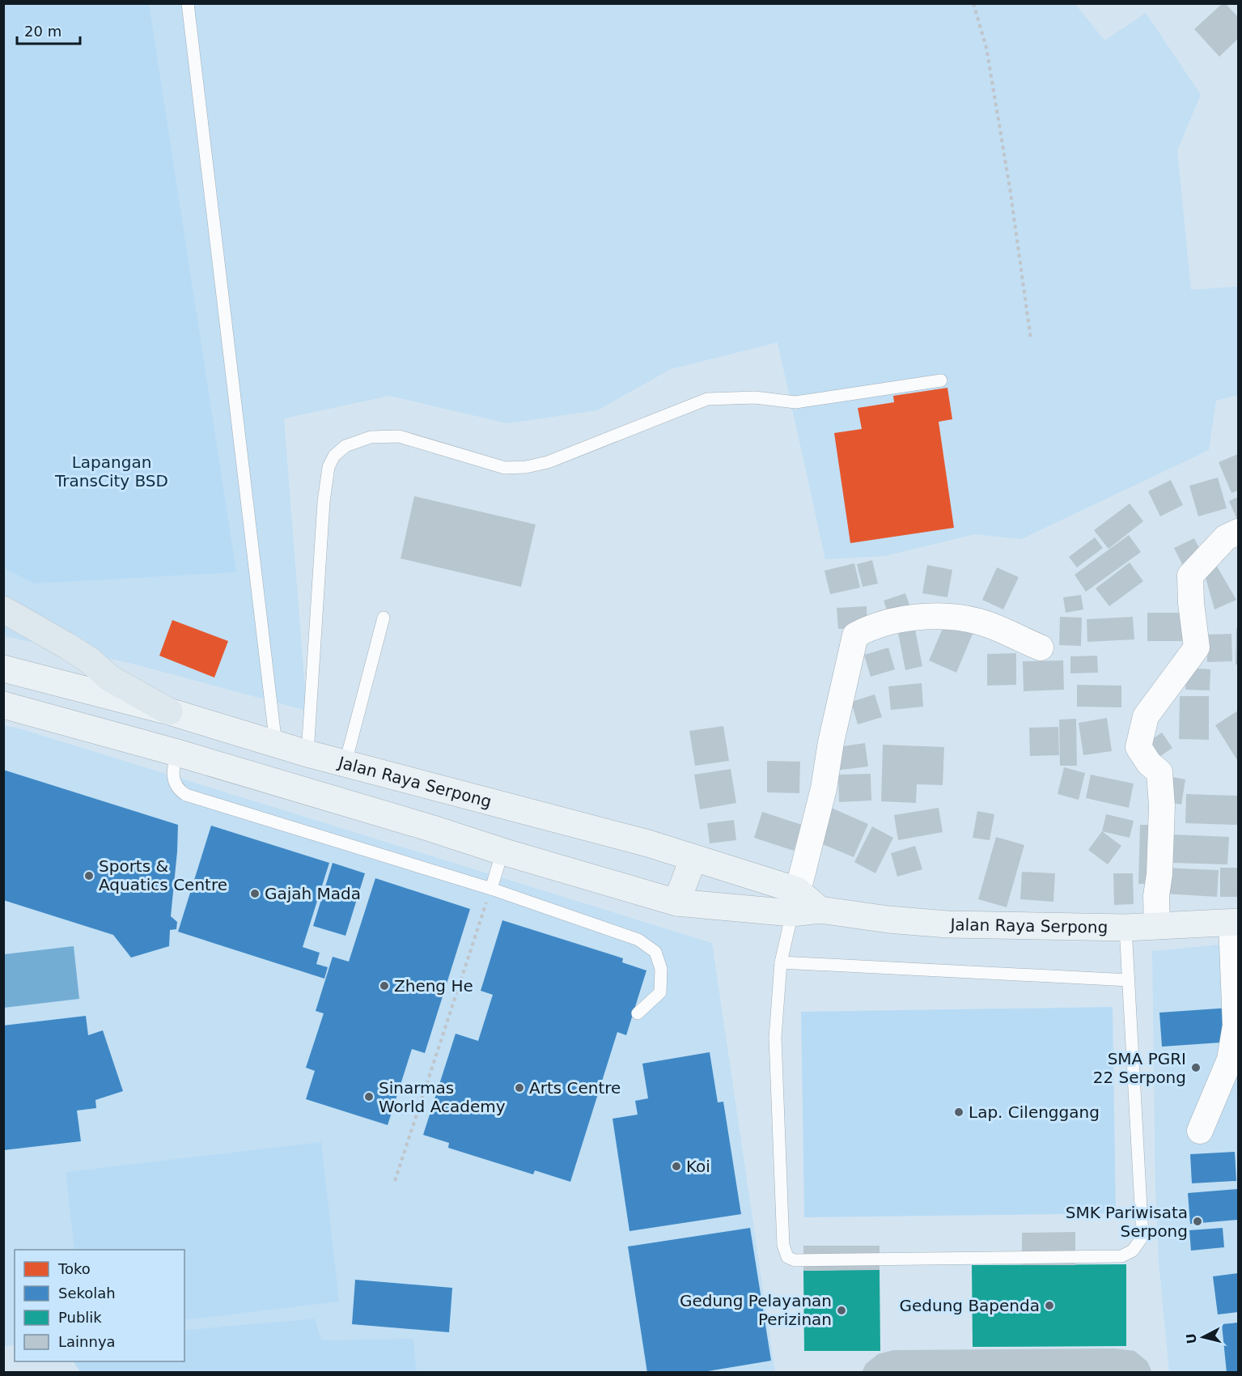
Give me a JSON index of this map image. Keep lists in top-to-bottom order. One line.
{"streets":{"main road":["Jalan Raya Serpong"]},"parks":["Lapangan TransCity BSD"],"places":["Sports & Aquatics Centre","Gajah Mada","Zheng He","SMA PGRI 22 Serpong","Arts Centre","Sinarmas World Academy","Lap. Cilenggang","Koi","SMK Pariwisata Serpong","Gedung Bapenda","Gedung Pelayanan Perizinan"],"legend":["Toko","Sekolah","Publik","Lainnya"],"scale_bar":"20 m","north":"left"}
